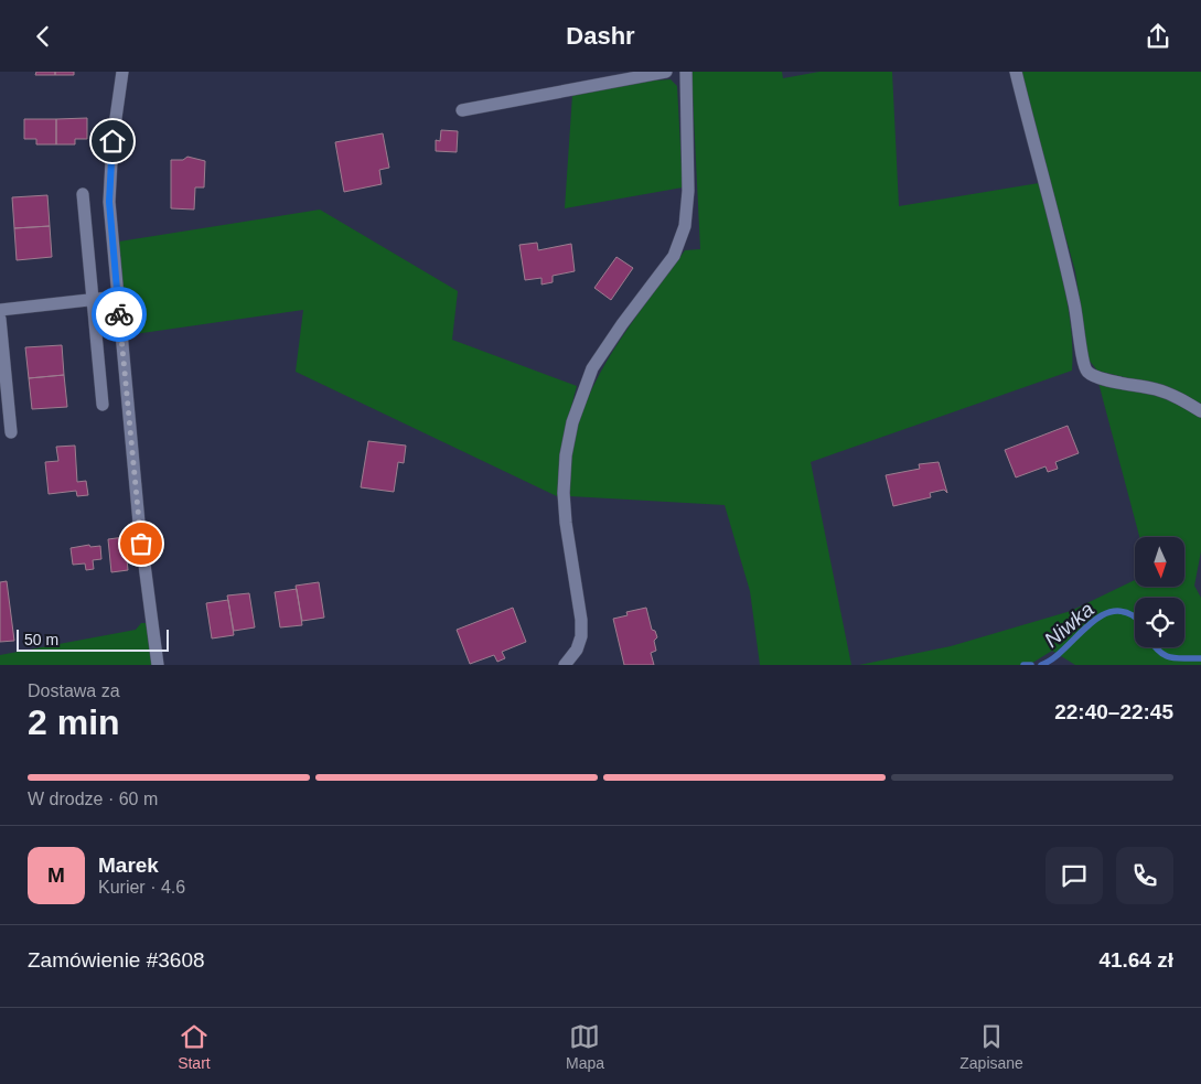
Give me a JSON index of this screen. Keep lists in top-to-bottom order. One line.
{"water":["Niwka"],"scale_bar":"50 m","north":"bottom","page":{"header":"Dashr","scale":"50 m","heading":["2 min","Dostawa za","22:40–22:45"],"panel":["Marek","Kurier · 4.6","Zamówienie #3608","41.64 zł"],"bar":"W drodze · 60 m","round":"M","tabs":["Start","Mapa","Zapisane"]}}
